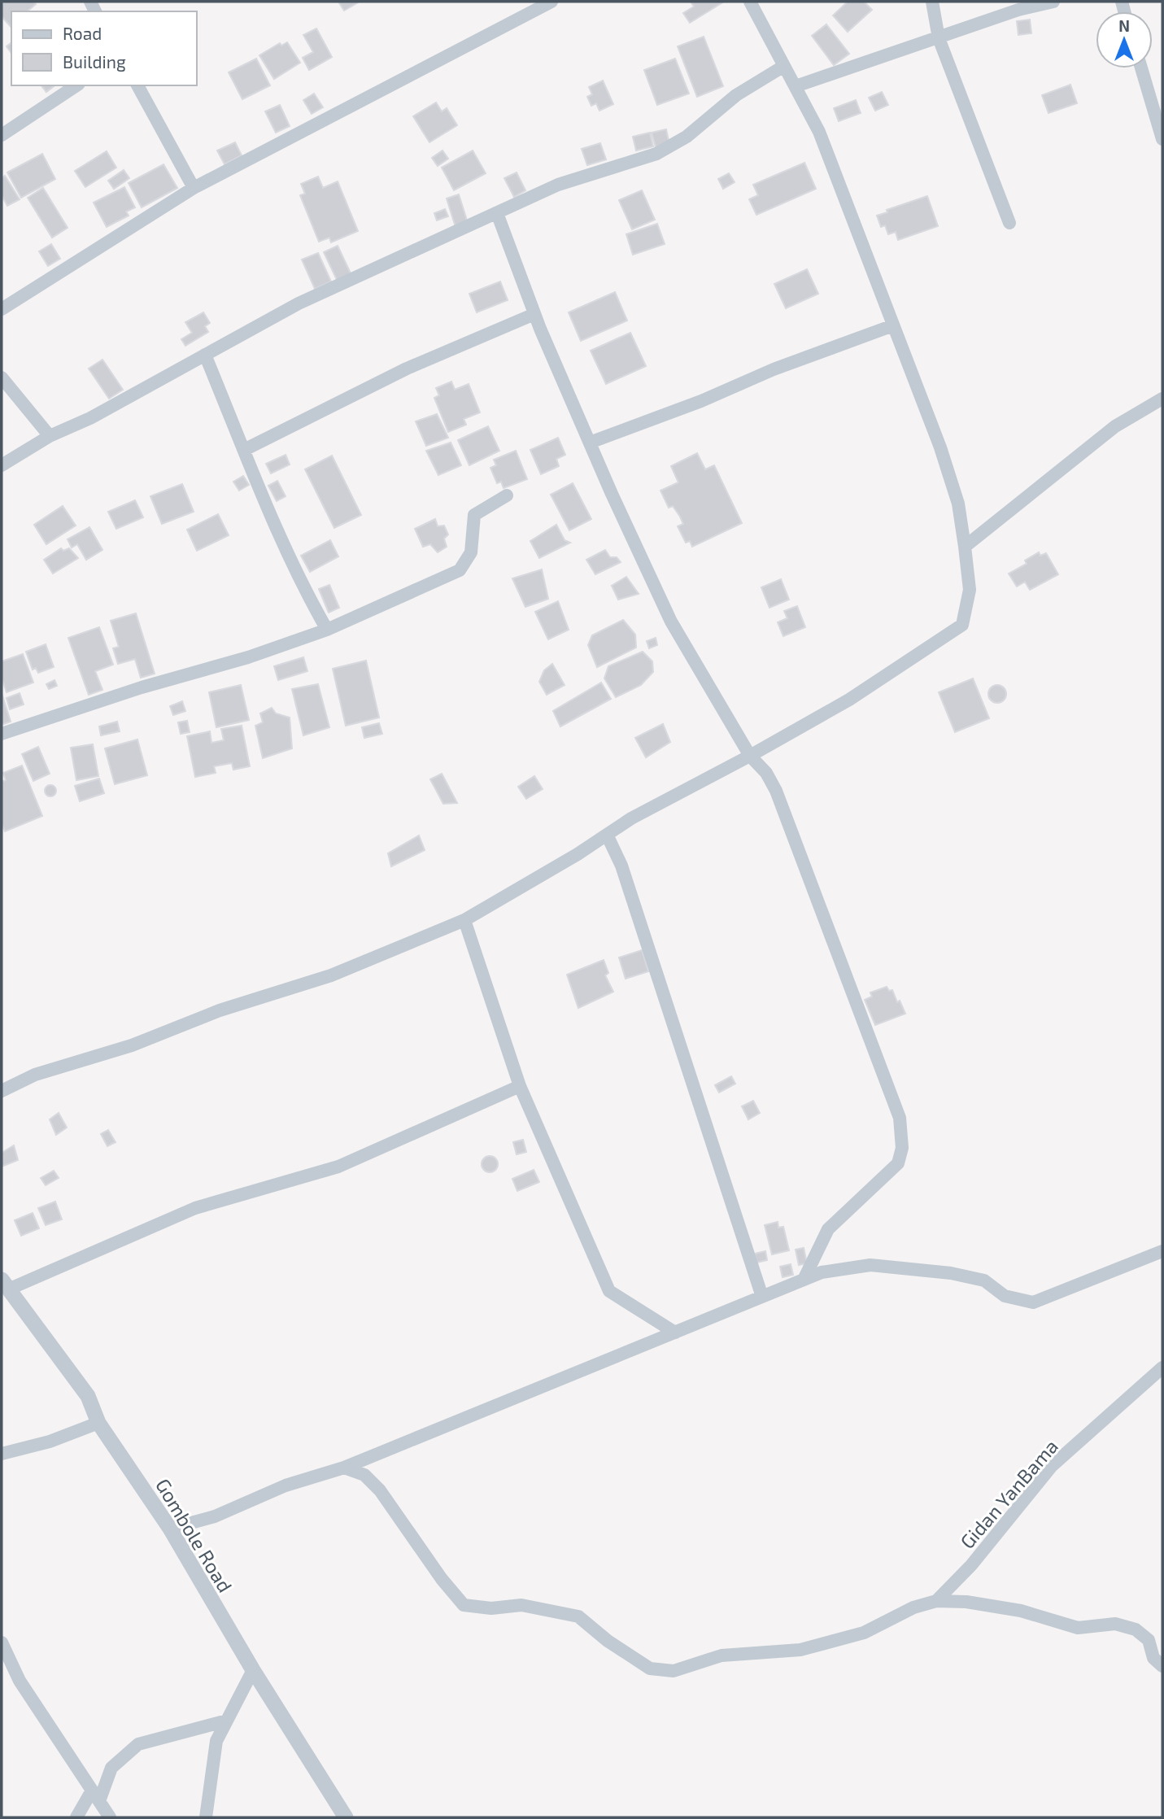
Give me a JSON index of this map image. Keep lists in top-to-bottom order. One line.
{"streets":{"street":["Gidan YanBama","Gombole Road"]},"legend":["Road","Building"],"north":"top"}
